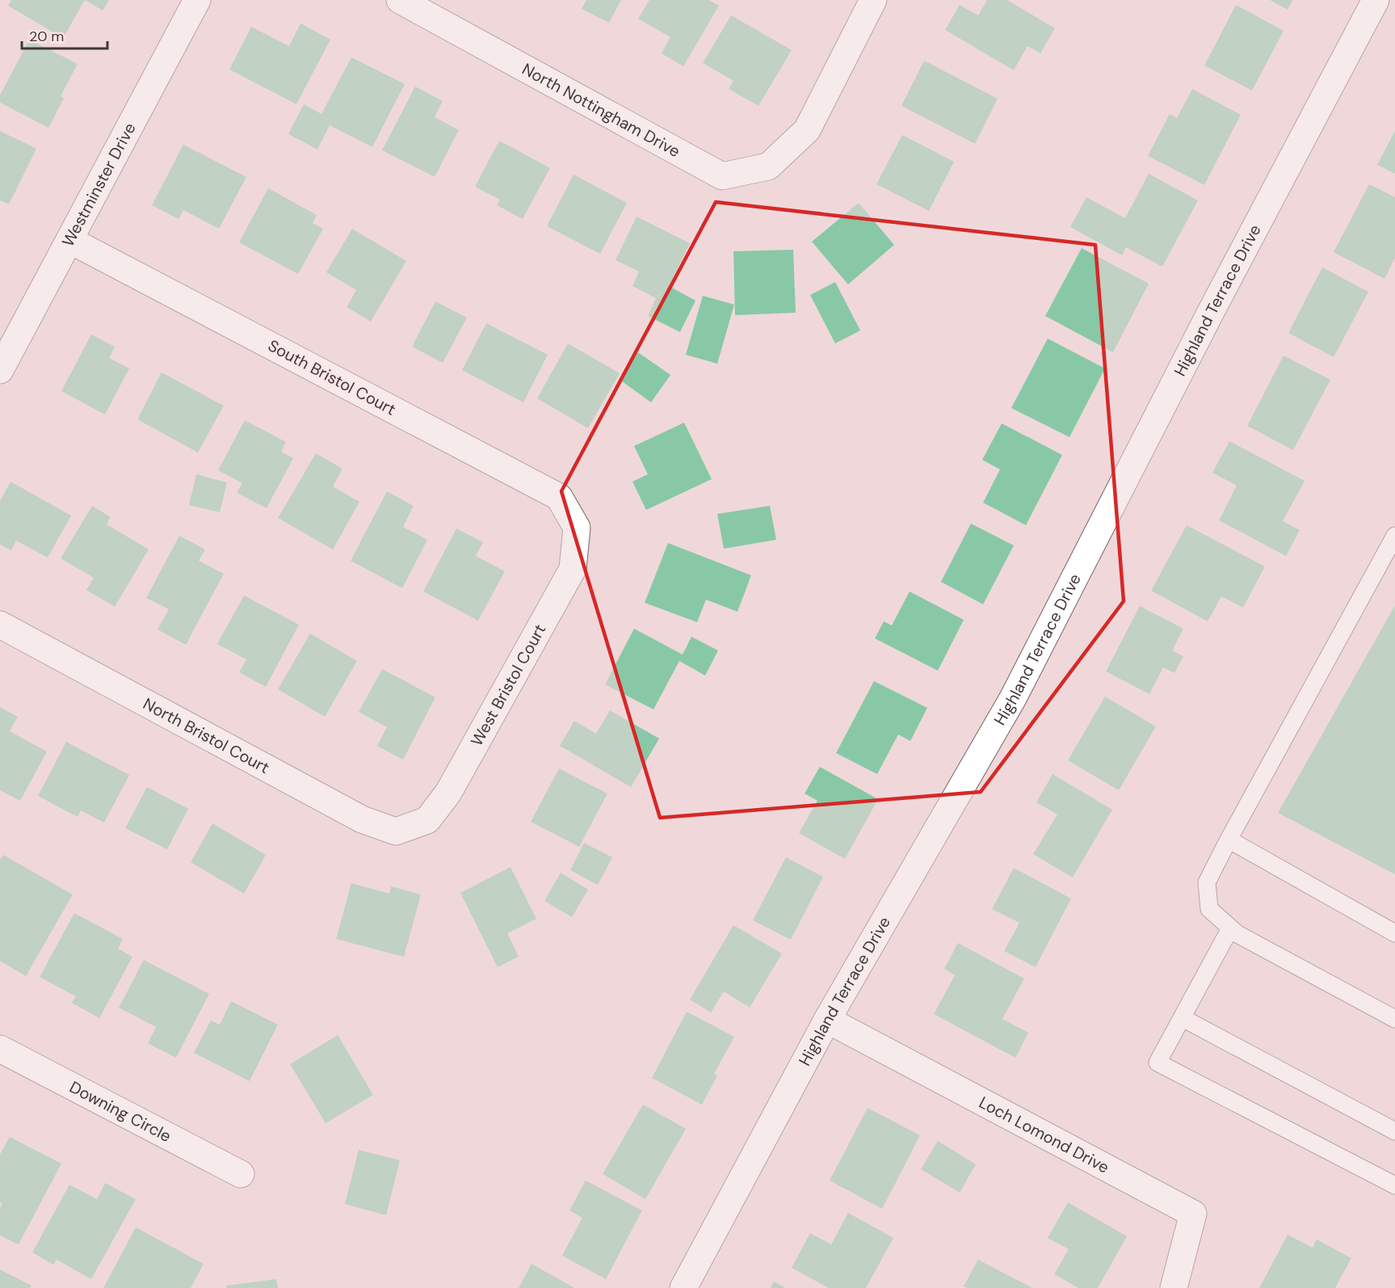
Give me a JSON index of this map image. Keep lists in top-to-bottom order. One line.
{"streets":{"street":["North Nottingham Drive","Westminster Drive","Highland Terrace Drive","South Bristol Court","West Bristol Court","North Bristol Court","Downing Circle","Loch Lomond Drive"]},"crossings":[["Westminster Drive","South Bristol Court"],["Highland Terrace Drive","Loch Lomond Drive"],["South Bristol Court","West Bristol Court"],["West Bristol Court","North Bristol Court"]],"scale_bar":"20 m"}
